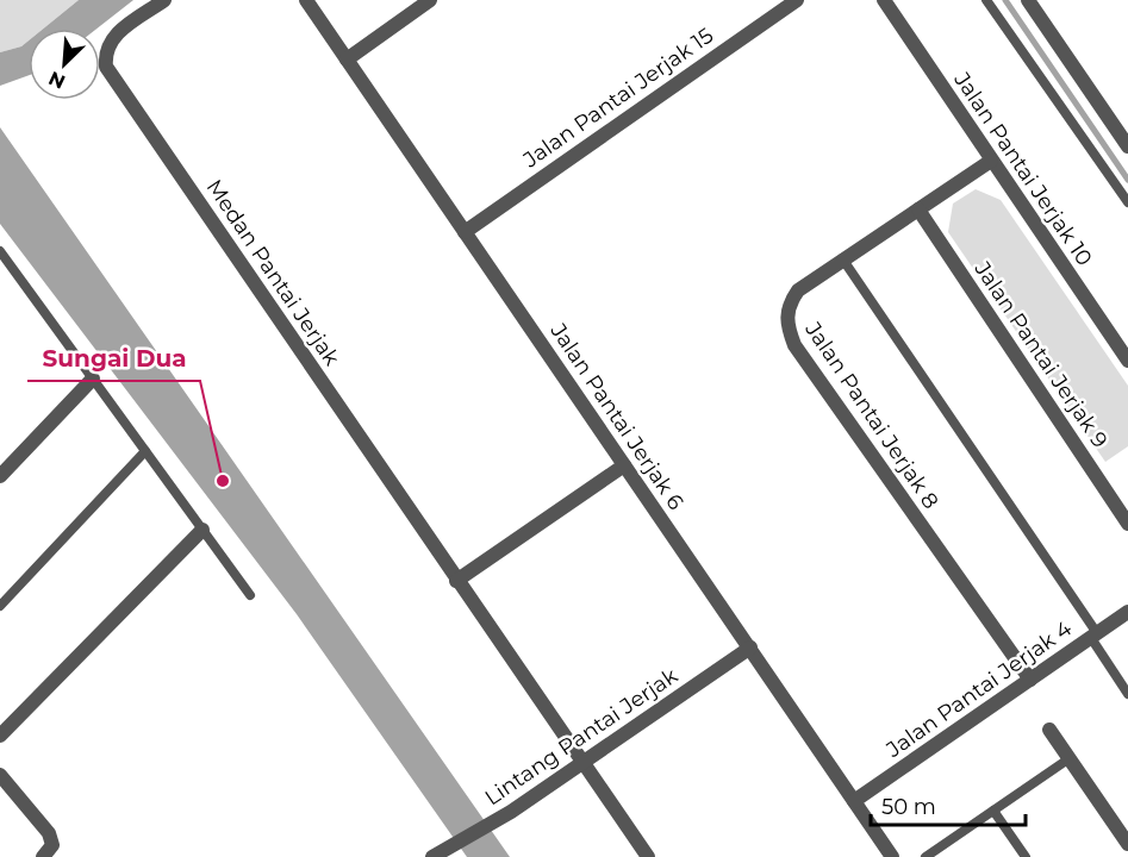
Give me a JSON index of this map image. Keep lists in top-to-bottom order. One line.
{"streets":{"street":["Jalan Pantai Jerjak 15","Jalan Pantai Jerjak 10","Medan Pantai Jerjak","Jalan Pantai Jerjak 9","Jalan Pantai Jerjak 8","Jalan Pantai Jerjak 6","Jalan Pantai Jerjak 4","Lintang Pantai Jerjak"]},"crossings":[["Jalan Pantai Jerjak 15","Jalan Pantai Jerjak 6"],["Jalan Pantai Jerjak 10","Jalan Pantai Jerjak 8"],["Medan Pantai Jerjak","Lintang Pantai Jerjak"],["Jalan Pantai Jerjak 9","Jalan Pantai Jerjak 8"],["Jalan Pantai Jerjak 8","Jalan Pantai Jerjak 4"],["Jalan Pantai Jerjak 6","Jalan Pantai Jerjak 4"],["Jalan Pantai Jerjak 6","Lintang Pantai Jerjak"]],"places":["Sungai Dua"],"scale_bar":"50 m","north":"bottom left"}
